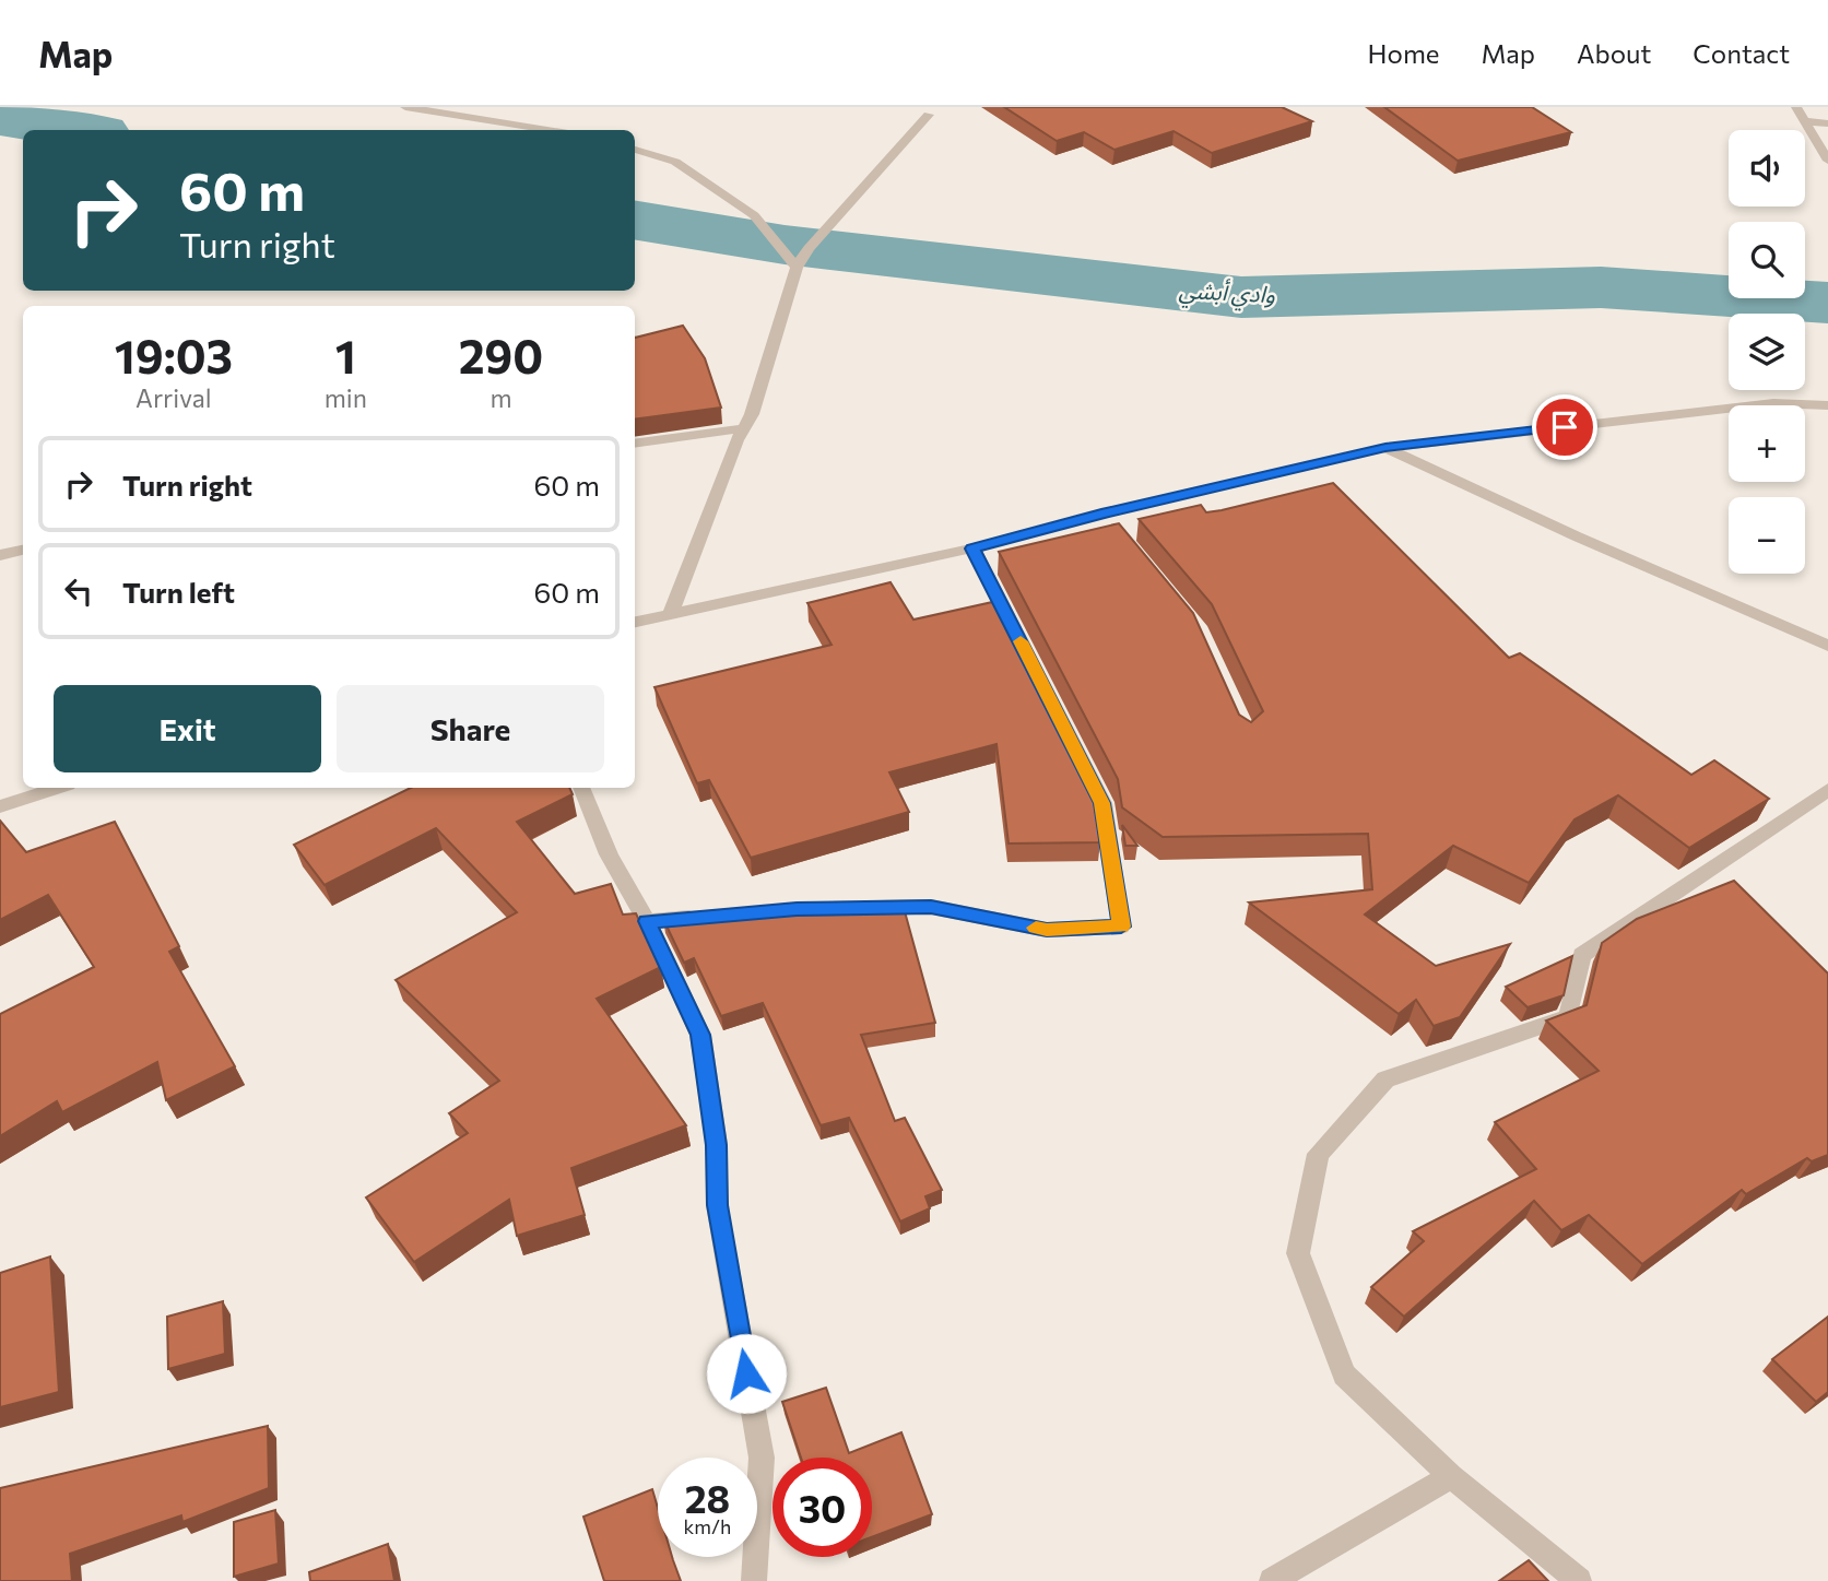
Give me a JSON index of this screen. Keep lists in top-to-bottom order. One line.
{"water":["وادي أبشي"],"page":{"header":"Map","nav":["Home","Map","About","Contact"],"map_buttons":["+","−"],"turn":["60 m","Turn right"],"eta":["19:03","Arrival","1","min","290","m"],"list":[{"name":"Turn right","value":"60 m"},{"name":"Turn left","value":"60 m"}],"buttons":["Exit","Share"],"speed":"28 km/h","limit":"30"}}
